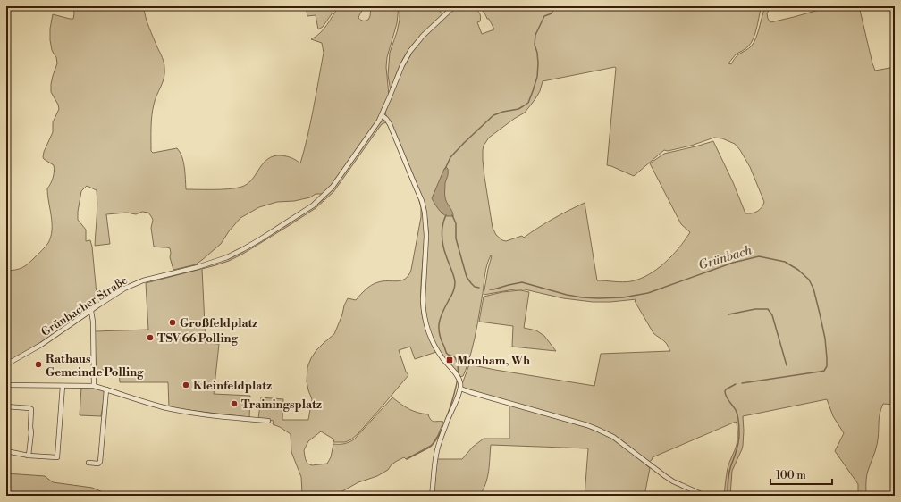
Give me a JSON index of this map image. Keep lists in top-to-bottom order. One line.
{"streets":{"street":["Grünbacher Straße"]},"water":["Grünbach"],"places":{"other":["Großfeldplatz","TSV 66 Polling","Rathaus Gemeinde Polling","Kleinfeldplatz","Trainingsplatz"],"transit":["Monham, Wh"]},"scale_bar":"100 m"}
